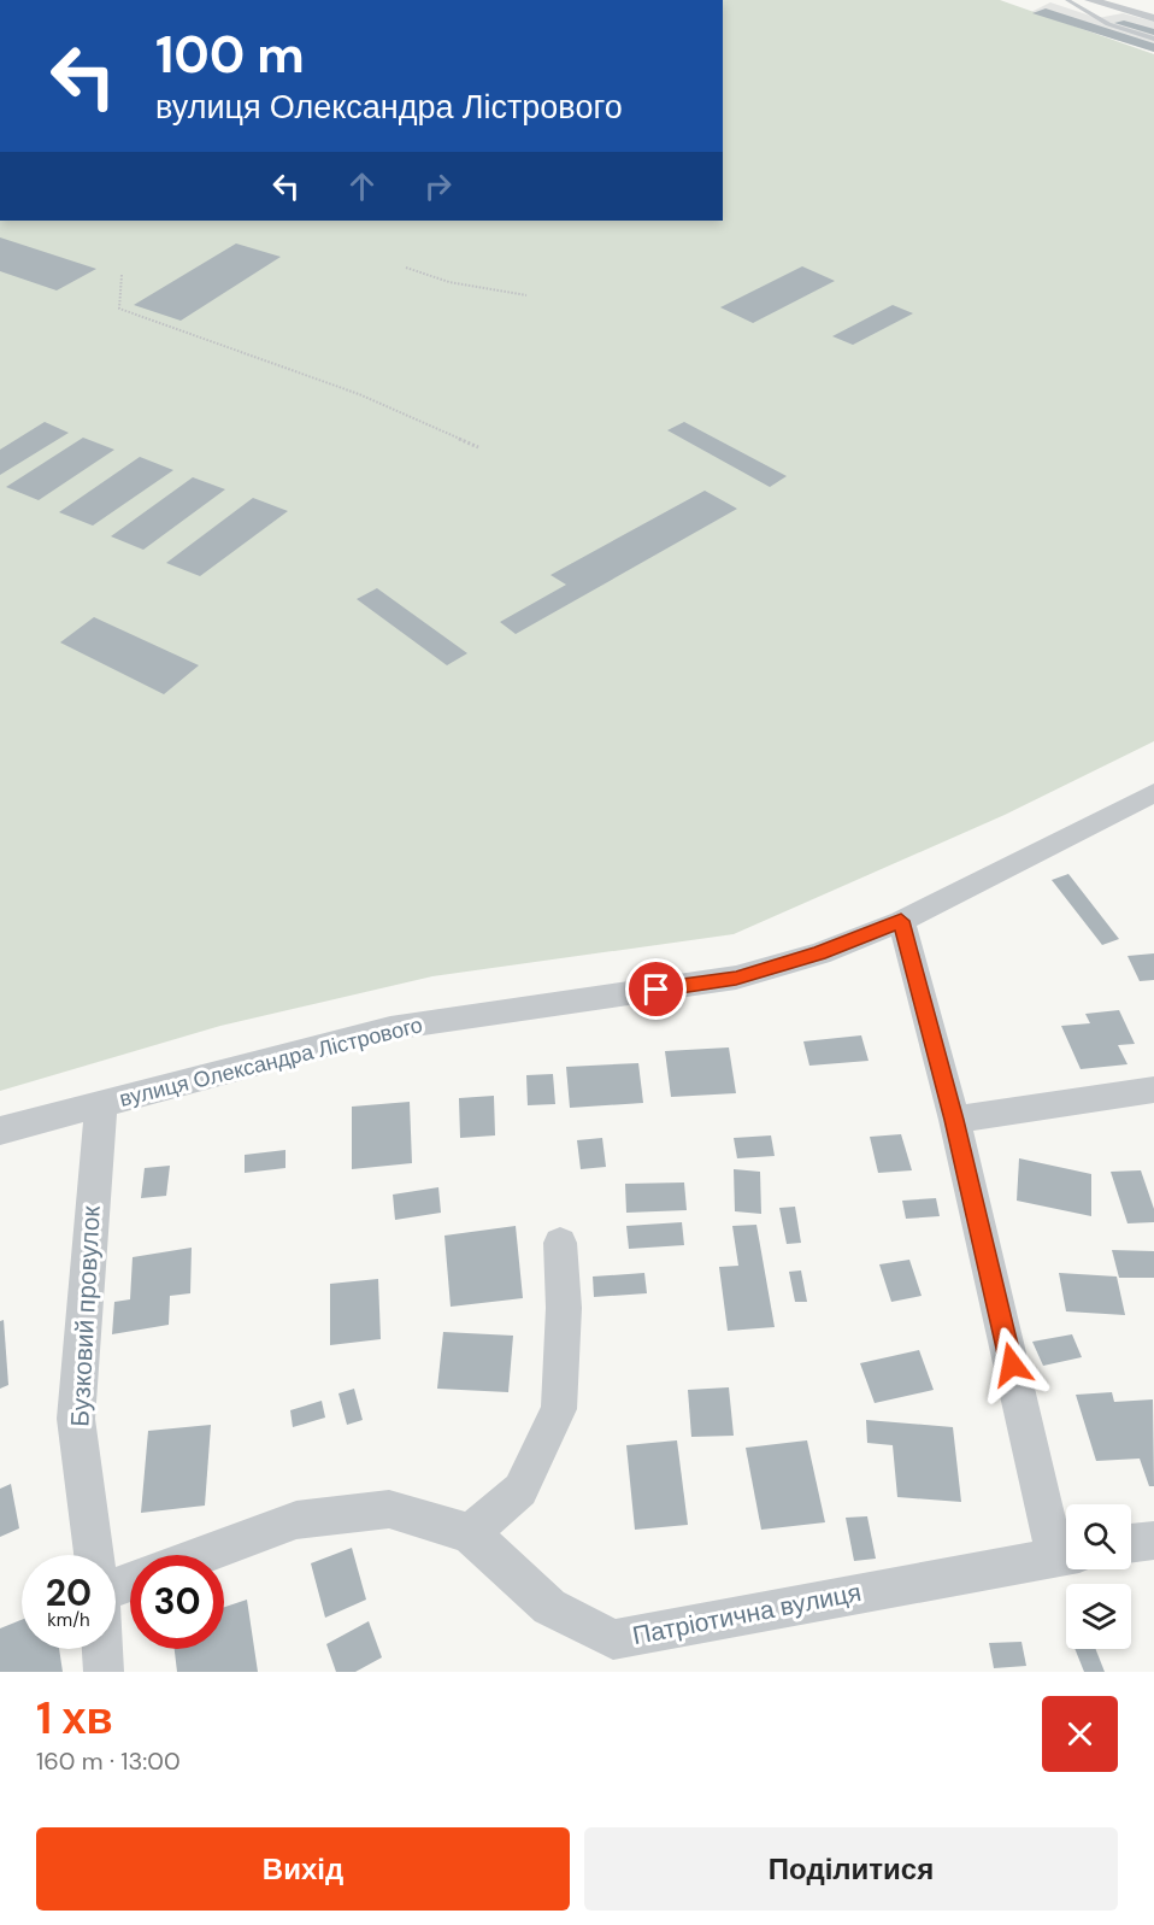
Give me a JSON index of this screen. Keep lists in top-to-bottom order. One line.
{"streets":{"street":["вулиця Олександра Лістрового","Бузковий провулок","Патріотична вулиця"]},"crossings":[["вулиця Олександра Лістрового","Бузковий провулок"],["вулиця Олександра Лістрового","Патріотична вулиця"]],"page":{"turn":["100 m","вулиця Олександра Лістрового"],"speed":"20 km/h","limit":"30","heading":["1 хв","160 m · 13:00"],"buttons":["Вихід","Поділитися"]}}
